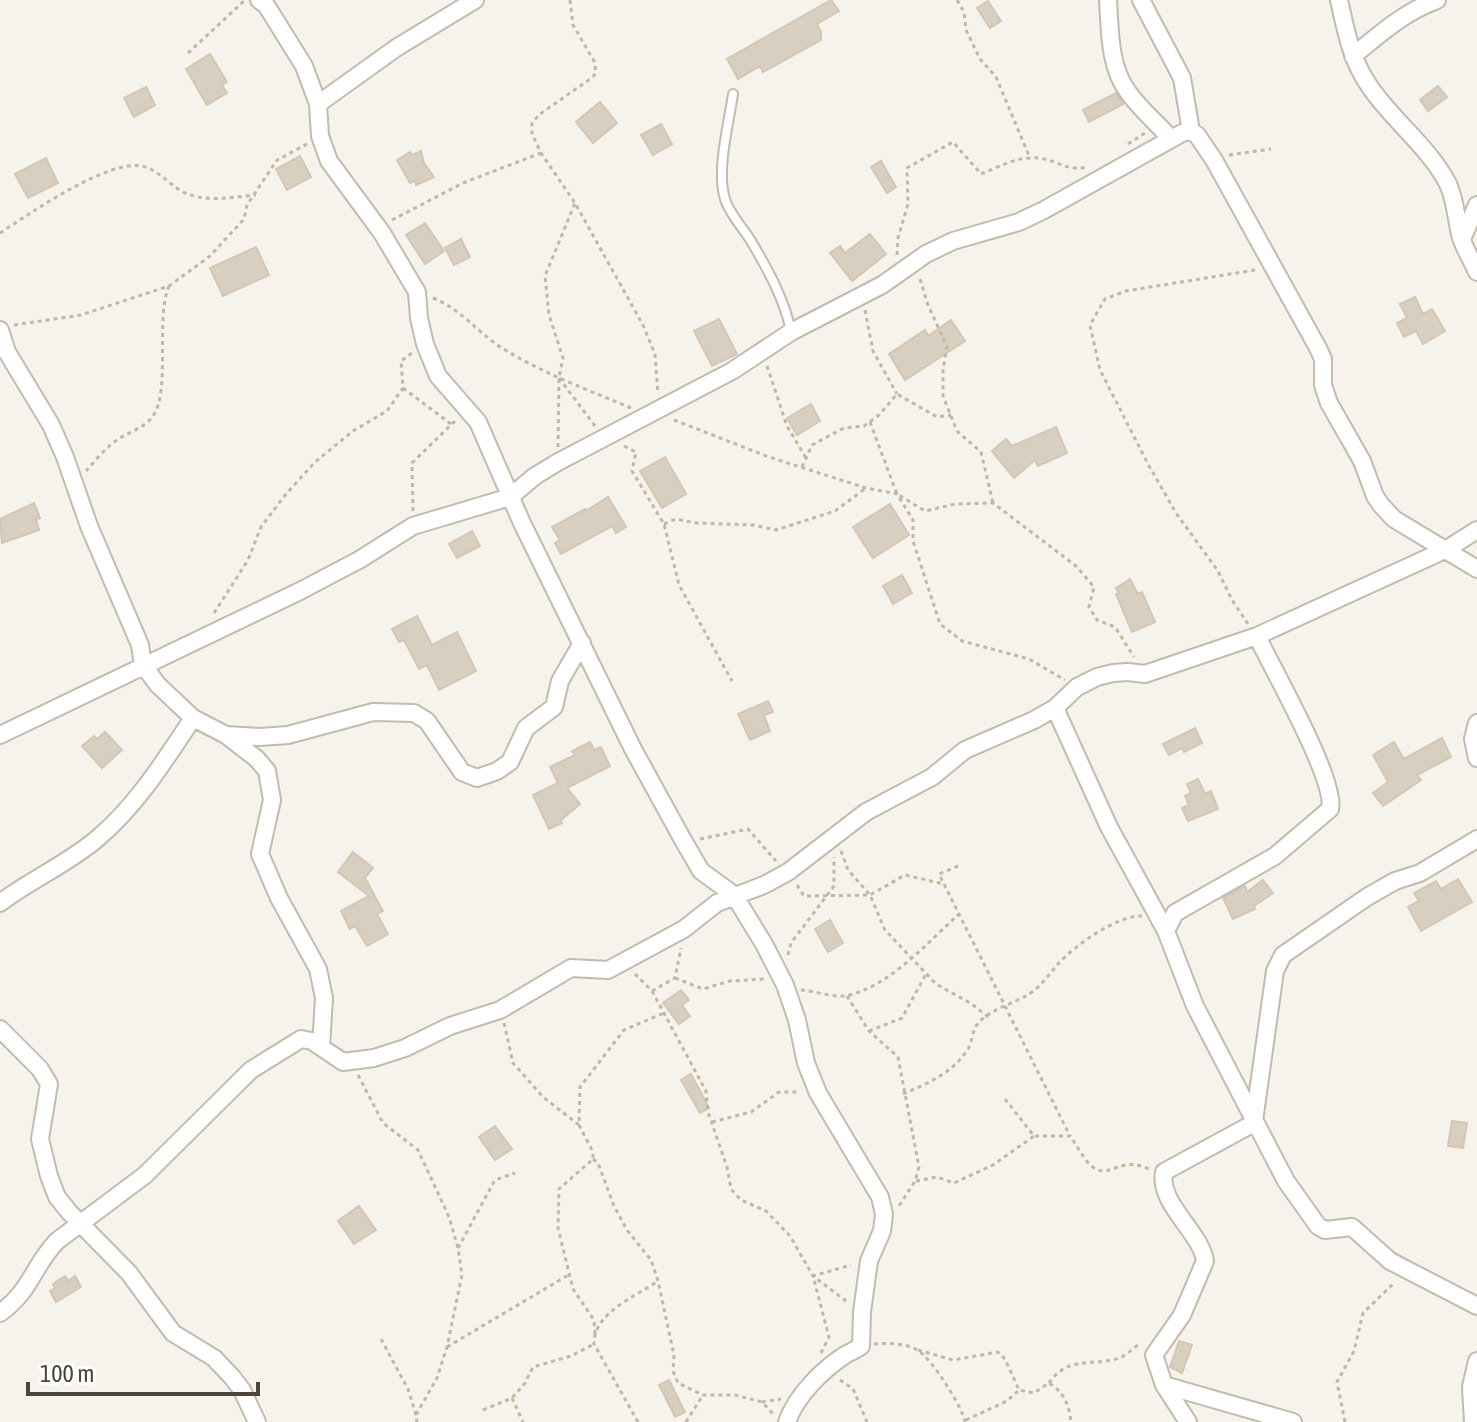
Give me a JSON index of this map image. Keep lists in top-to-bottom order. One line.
{"scale_bar":"100 m"}
